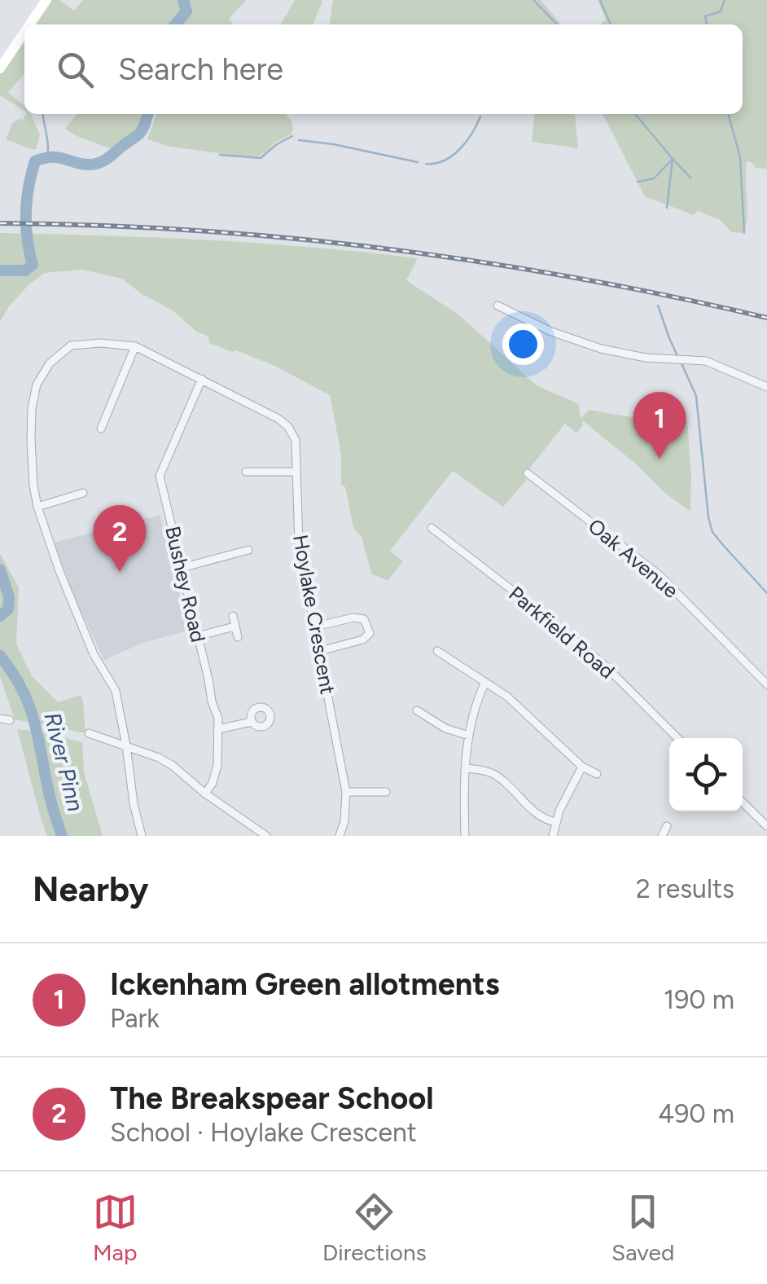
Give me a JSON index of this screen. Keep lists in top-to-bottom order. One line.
{"streets":{"street":["Oak Avenue","Bushey Road","Hoylake Crescent","Parkfield Road"]},"crossings":[["Bushey Road","Hoylake Crescent"]],"water":["River Pinn"],"page":{"search":"Search here","pins":["1","2"],"heading":["Nearby","2 results"],"list":[{"mark":"1","name":"Ickenham Green allotments","note":"Park","value":"190 m"},{"mark":"2","name":"The Breakspear School","note":"School · Hoylake Crescent","value":"490 m"}],"nav":["Map","Directions","Saved"]}}
